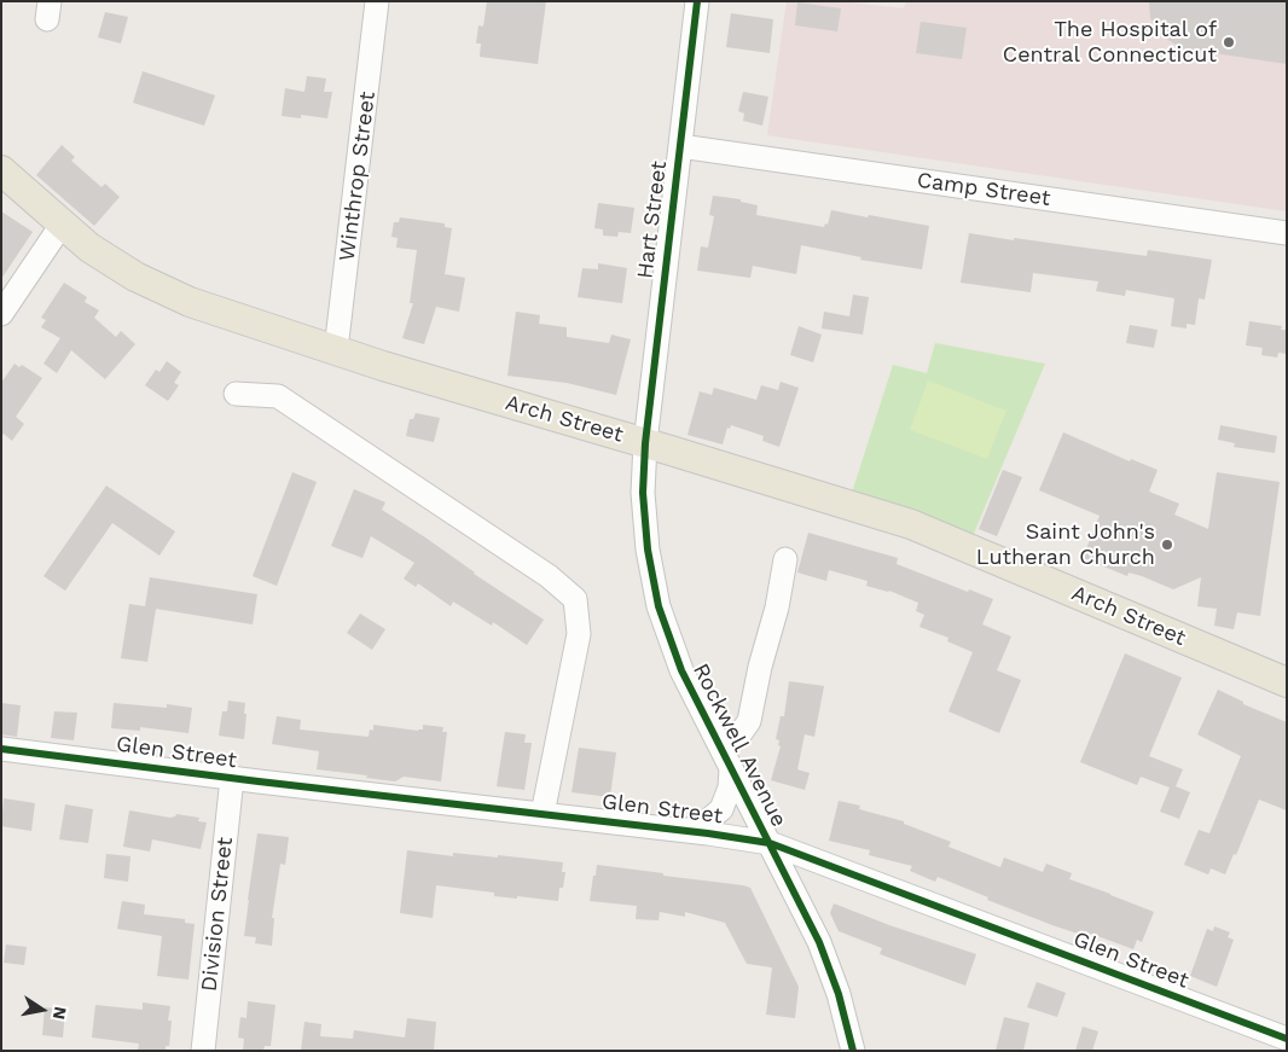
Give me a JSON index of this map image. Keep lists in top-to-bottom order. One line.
{"streets":{"main road":["Arch Street"],"street":["Winthrop Street","Camp Street","Hart Street","Rockwell Avenue","Glen Street","Division Street"]},"crossings":[["Winthrop Street","Arch Street"],["Camp Street","Hart Street"],["Hart Street","Arch Street"],["Hart Street","Rockwell Avenue"],["Arch Street","Rockwell Avenue"],["Rockwell Avenue","Glen Street"],["Glen Street","Division Street"]],"places":["The Hospital of Central Connecticut","Saint John's Lutheran Church"],"north":"right"}
